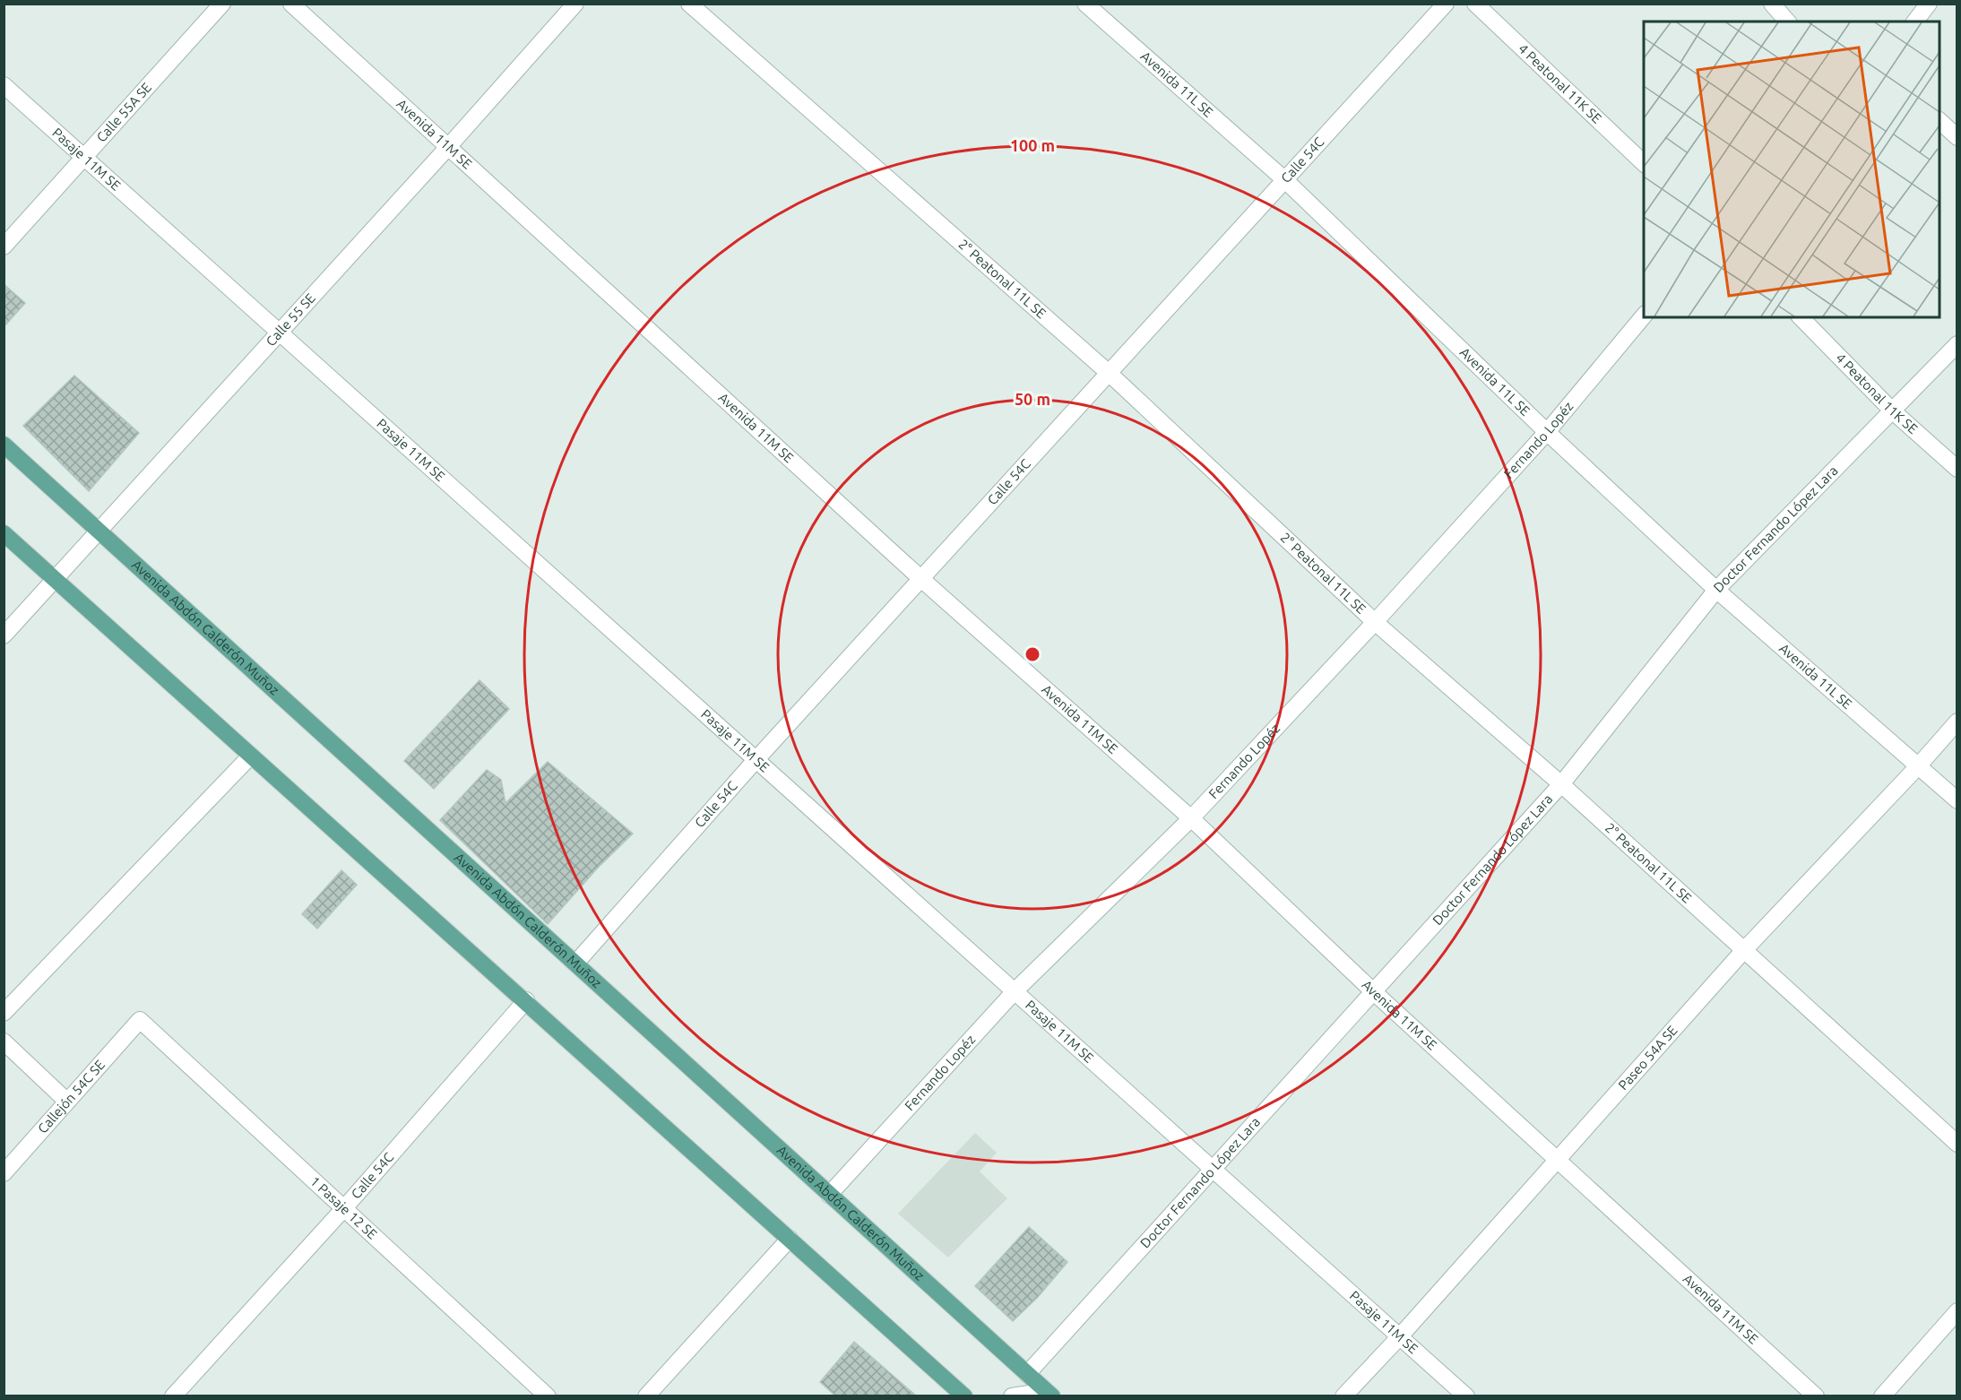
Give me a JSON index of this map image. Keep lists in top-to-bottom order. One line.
{"streets":{"main road":["Avenida Abdón Calderón Muñoz"],"street":["4 Peatonal 11K SE","Avenida 11L SE","Calle 55A SE","Avenida 11M SE","Pasaje 11M SE","Calle 54C","2° Peatonal 11L SE","Calle 55 SE","Fernando Lopéz","Doctor Fernando López Lara","Paseo 54A SE","Callejón 54C SE","1 Pasaje 12 SE"]},"crossings":[["4 Peatonal 11K SE","Doctor Fernando López Lara"],["Avenida 11L SE","Calle 54C"],["Avenida 11L SE","Fernando Lopéz"],["Avenida 11L SE","Doctor Fernando López Lara"],["Avenida 11L SE","Paseo 54A SE"],["Calle 55A SE","Pasaje 11M SE"],["Avenida 11M SE","Calle 54C"],["Avenida 11M SE","Calle 55 SE"],["Avenida 11M SE","Fernando Lopéz"],["Avenida 11M SE","Doctor Fernando López Lara"],["Avenida 11M SE","Paseo 54A SE"],["Pasaje 11M SE","Calle 54C"],["Pasaje 11M SE","Calle 55 SE"],["Pasaje 11M SE","Fernando Lopéz"],["Pasaje 11M SE","Doctor Fernando López Lara"],["Pasaje 11M SE","Paseo 54A SE"],["Calle 54C","2° Peatonal 11L SE"],["Calle 54C","Avenida Abdón Calderón Muñoz"],["Calle 54C","1 Pasaje 12 SE"],["2° Peatonal 11L SE","Fernando Lopéz"],["2° Peatonal 11L SE","Doctor Fernando López Lara"],["2° Peatonal 11L SE","Paseo 54A SE"],["Calle 55 SE","Avenida Abdón Calderón Muñoz"],["Fernando Lopéz","Avenida Abdón Calderón Muñoz"],["Doctor Fernando López Lara","Avenida Abdón Calderón Muñoz"],["Callejón 54C SE","1 Pasaje 12 SE"]],"rings":["100 m","50 m"]}
